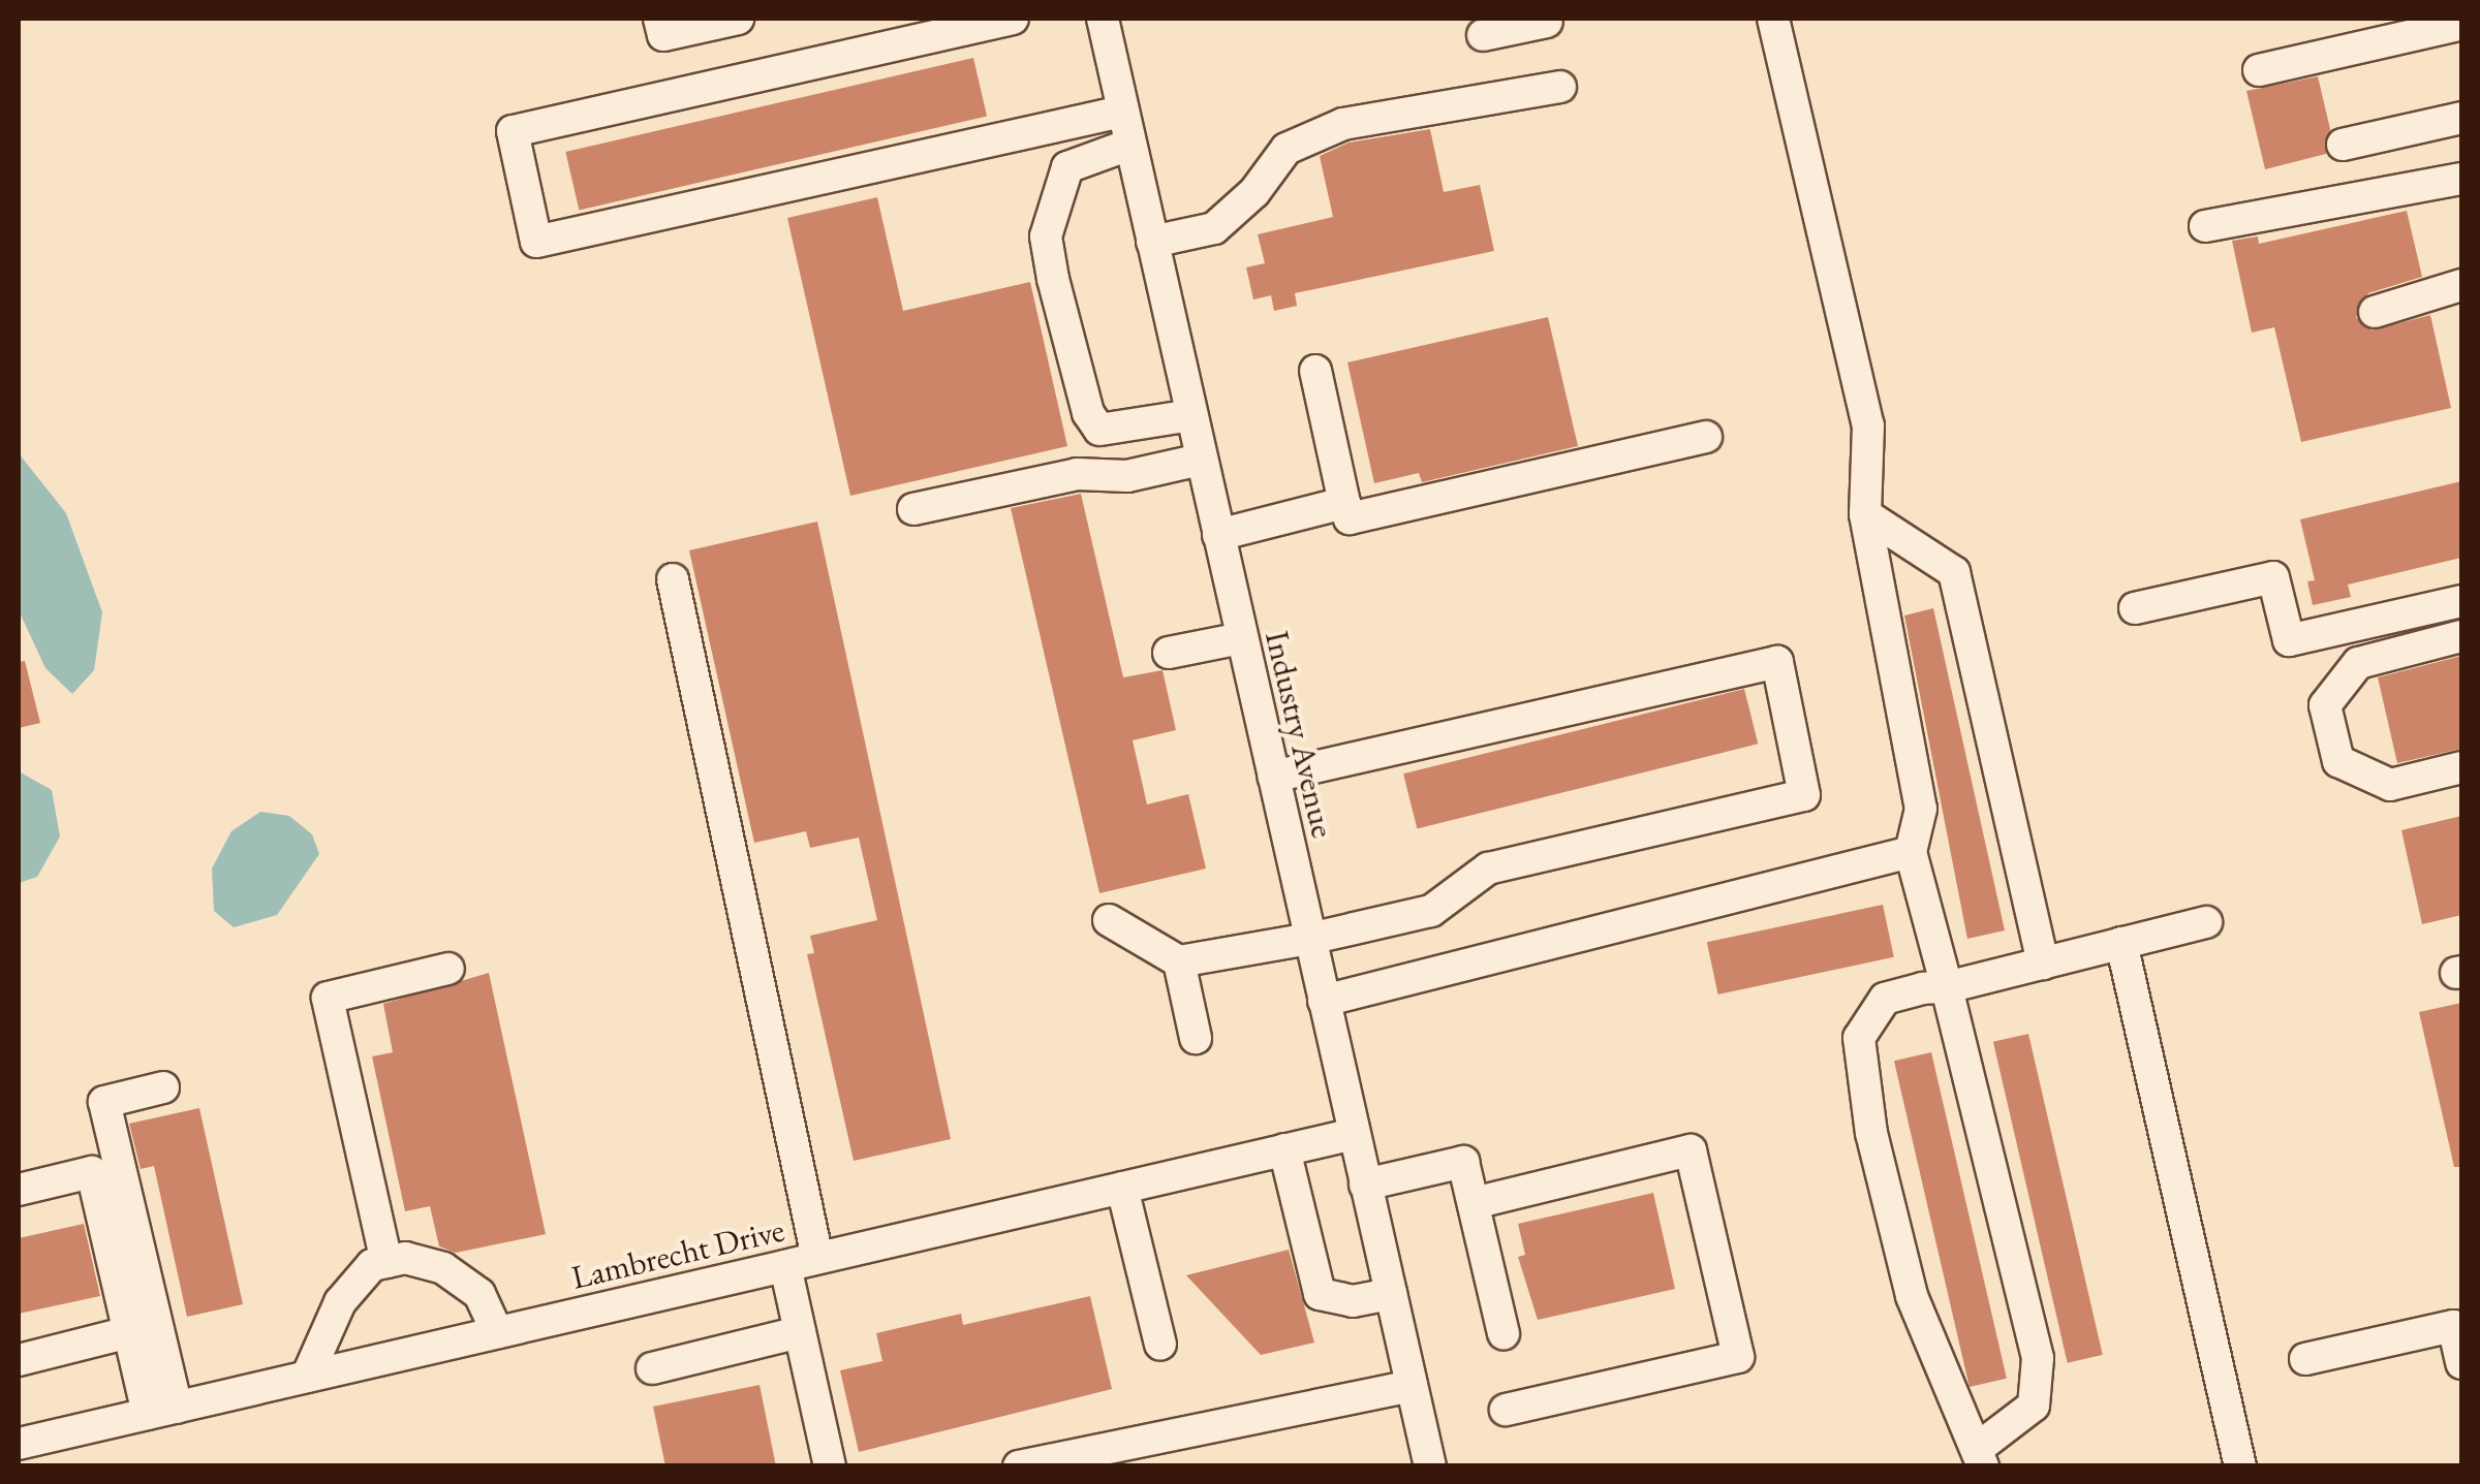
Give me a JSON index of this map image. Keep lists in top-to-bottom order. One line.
{"streets":{"street":["Industry Avenue","Lambrecht Drive"]},"crossings":[["Industry Avenue","Lambrecht Drive"]]}
